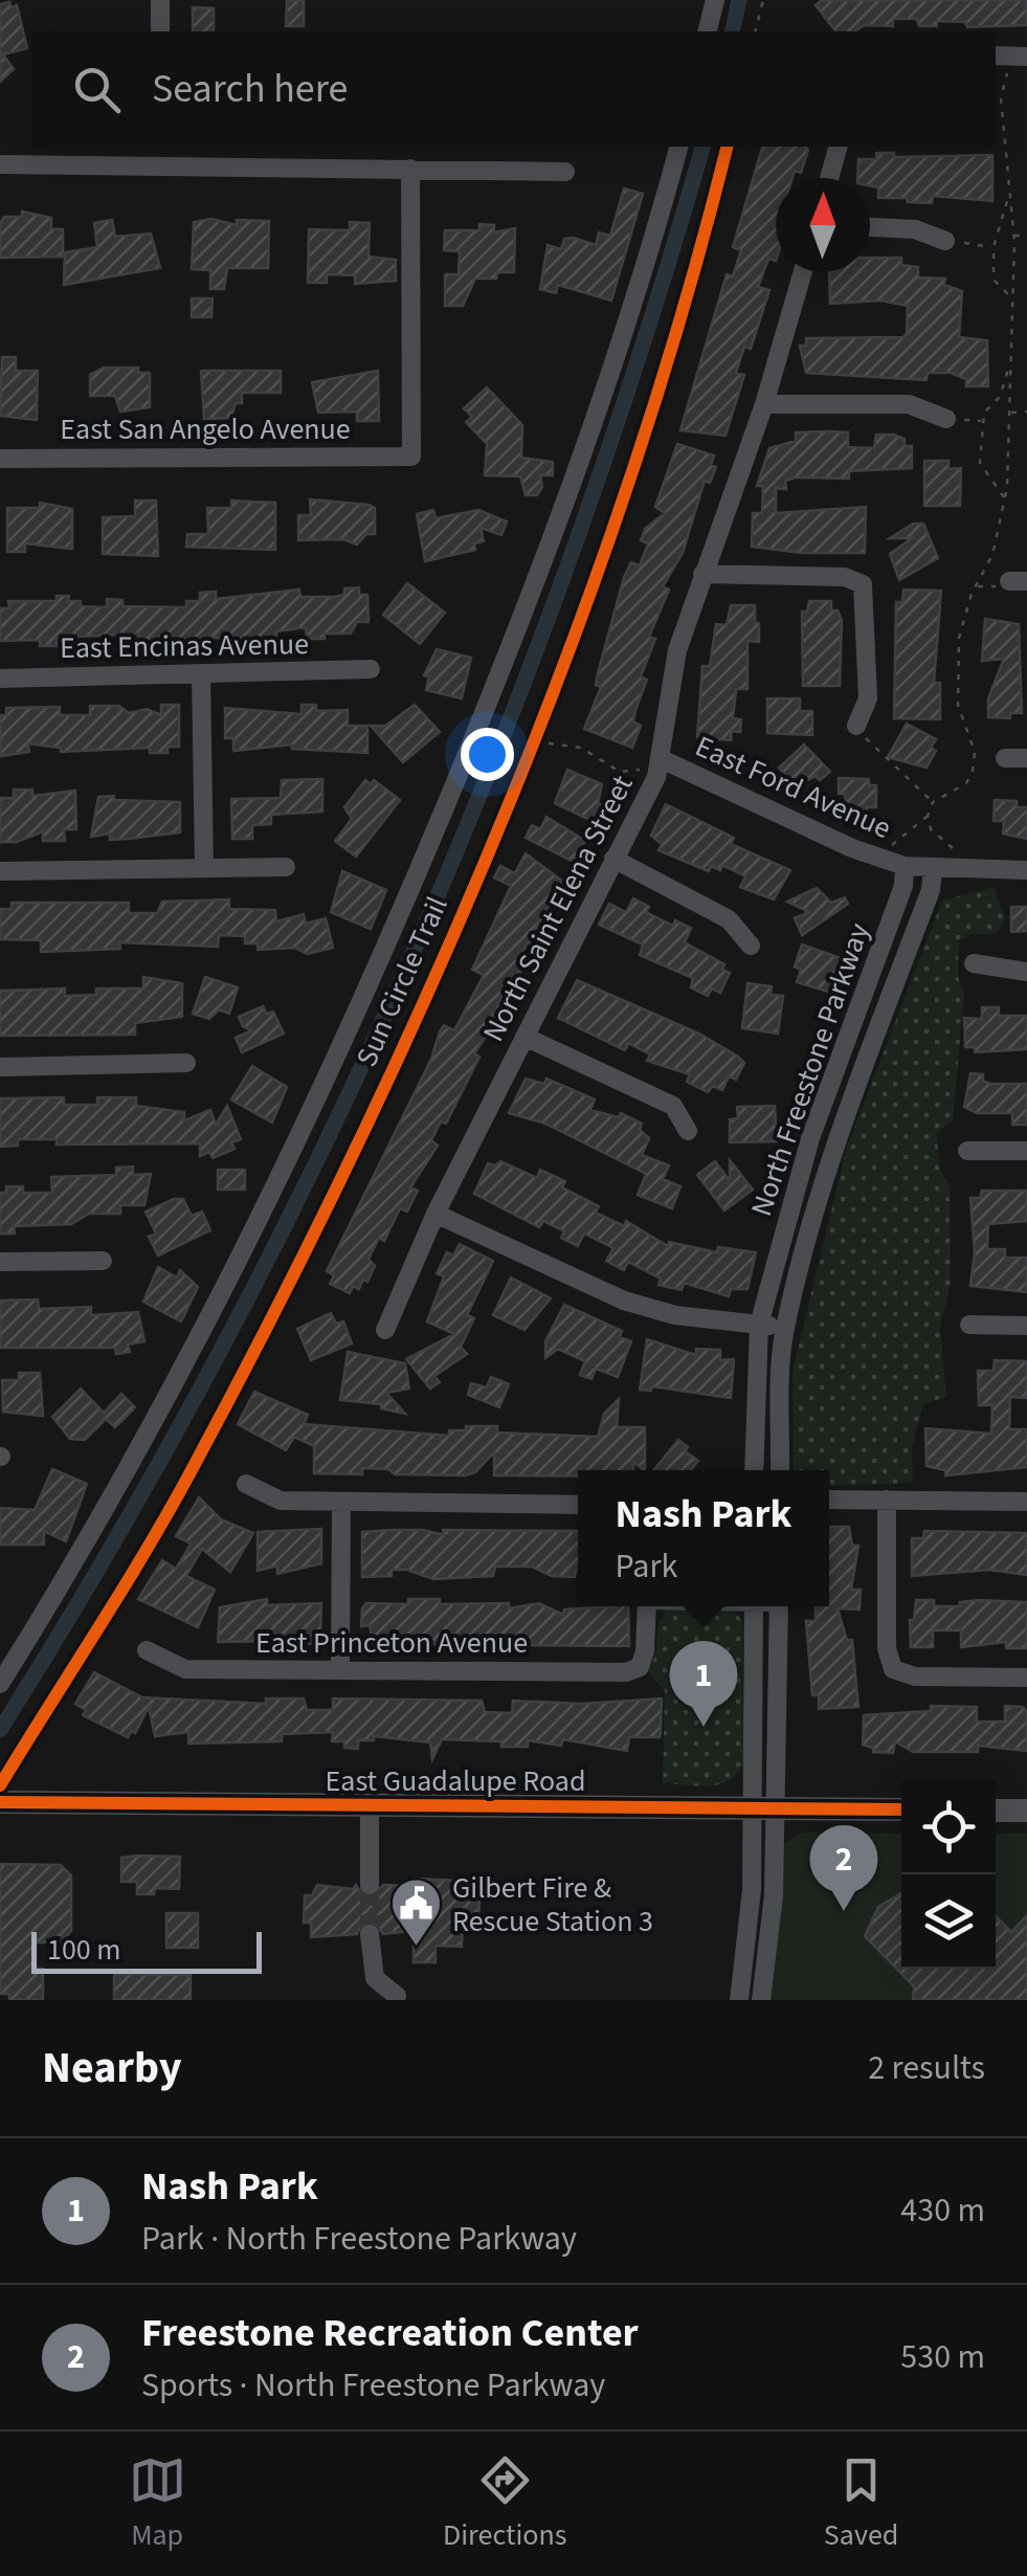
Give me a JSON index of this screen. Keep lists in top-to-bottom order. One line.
{"streets":{"main road":["East Guadalupe Road"],"street":["East San Angelo Avenue","East Encinas Avenue","East Ford Avenue","North Saint Elena Street","North Freestone Parkway","East Princeton Avenue"],"cycle path":["Sun Circle Trail"]},"crossings":[["East Ford Avenue","North Saint Elena Street"],["East Ford Avenue","North Freestone Parkway"]],"places":{"public building":["Gilbert Fire & Rescue Station 3"]},"scale_bar":"100 m","north":"top","page":{"search":"Search here","popup":["Nash Park","Park"],"pins":["1","2"],"scale":"100 m","heading":["Nearby","2 results"],"list":[{"mark":"1","name":"Nash Park","note":"Park · North Freestone Parkway","value":"430 m"},{"mark":"2","name":"Freestone Recreation Center","note":"Sports · North Freestone Parkway","value":"530 m"}],"nav":["Map","Directions","Saved"]}}
